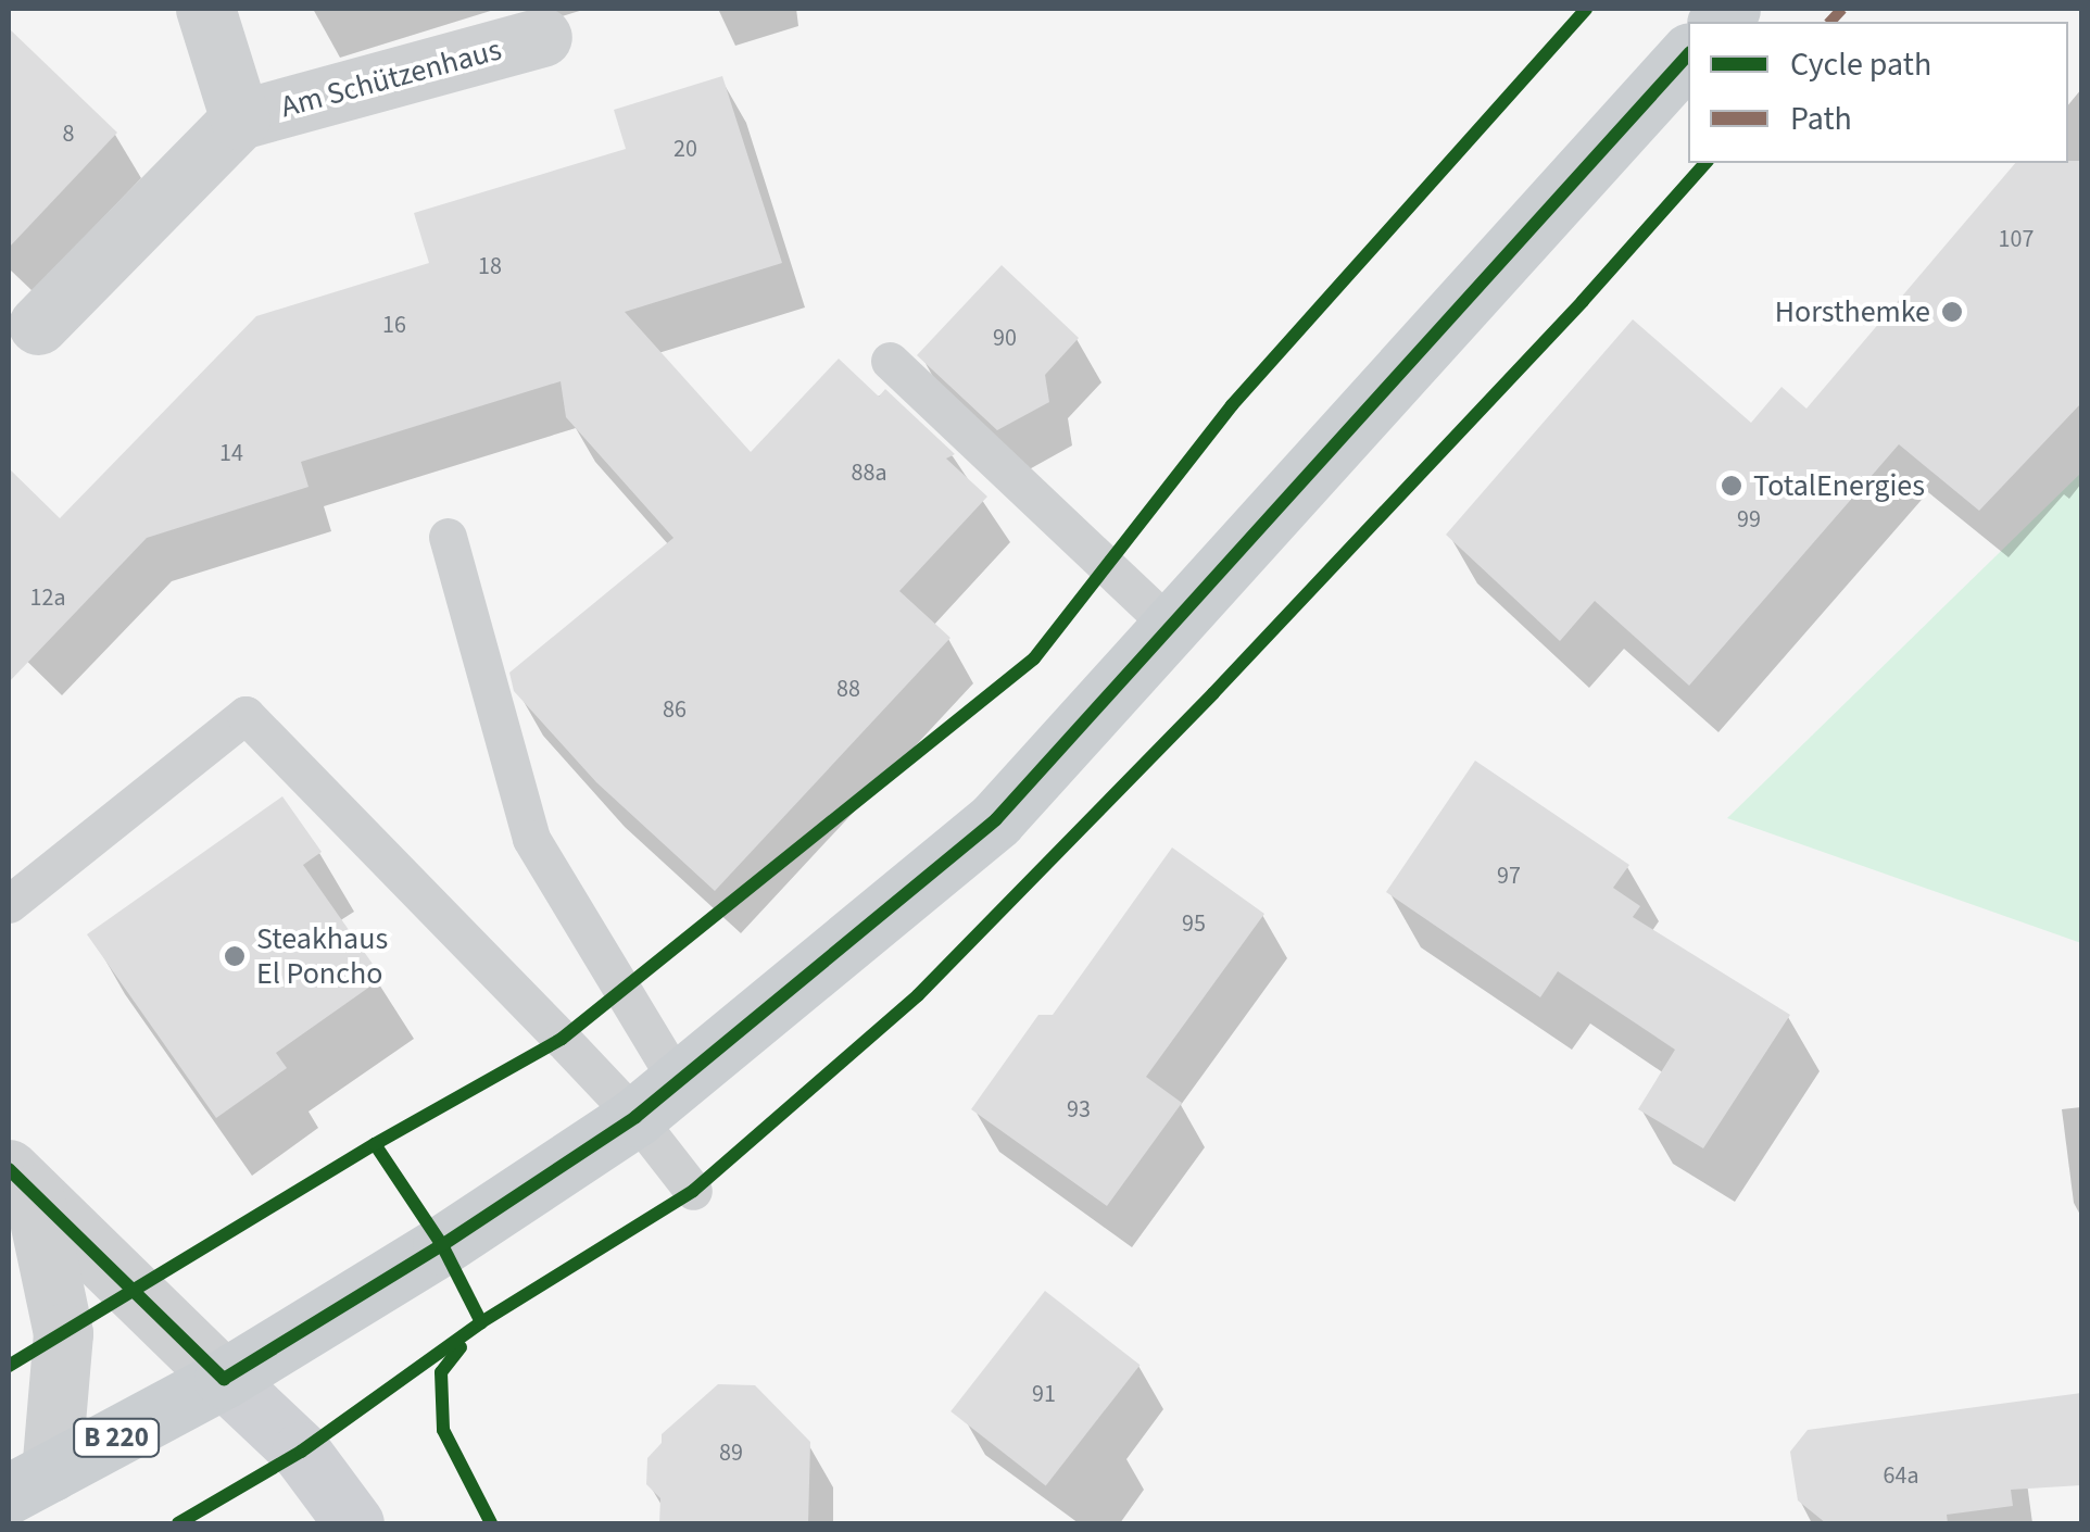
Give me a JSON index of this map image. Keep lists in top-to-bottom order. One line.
{"streets":{"main road":["B 220"],"street":["Am Schützenhaus"]},"places":["Horsthemke","TotalEnergies","Steakhaus El Poncho"],"house_numbers":["8","20","107","18","16","90","14","88a","99","12a","88","86","97","95","93","91","89","64a"],"legend":["Cycle path","Path"]}
